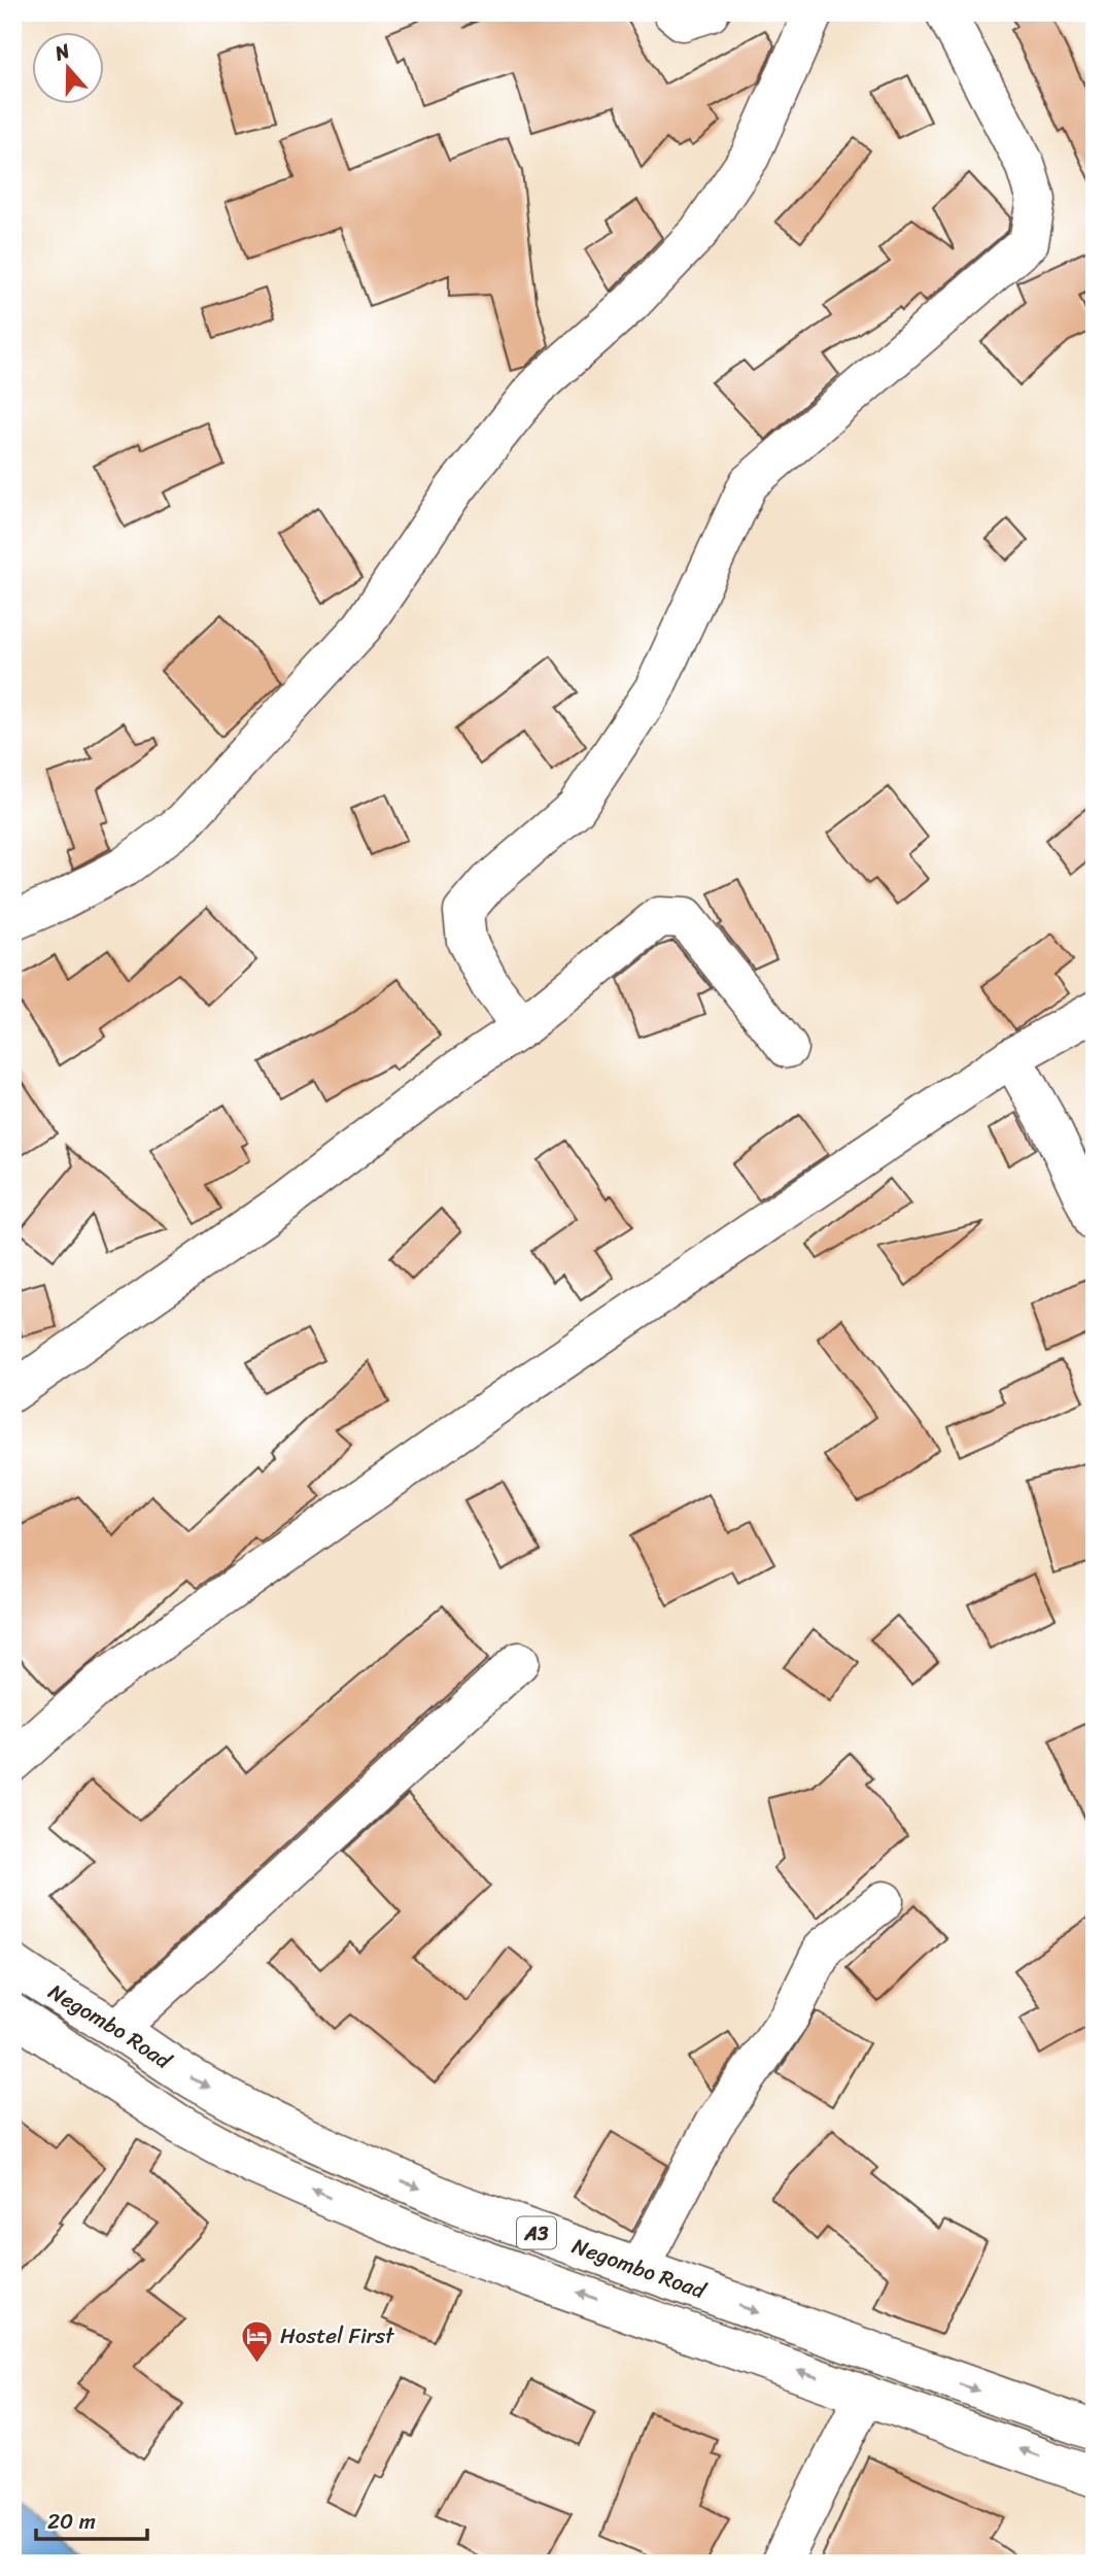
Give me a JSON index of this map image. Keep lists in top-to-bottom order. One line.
{"streets":{"main road":["Negombo Road","A3"]},"places":{"hotel":["Hostel First"]},"scale_bar":"20 m","north":"top"}
